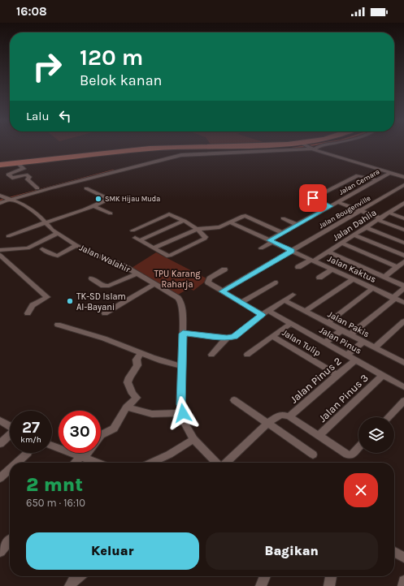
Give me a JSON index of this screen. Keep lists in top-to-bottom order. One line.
{"streets":{"street":["Jalan Cemara","Jalan Bougenville","Jalan Dahlia","Jalan Walahir","Jalan Kaktus","Jalan Pakis","Jalan Pinus","Jalan Tulip","Jalan Pinus 2","Jalan Pinus 3"]},"crossings":[["Jalan Cemara","Jalan Kaktus"],["Jalan Bougenville","Jalan Kaktus"],["Jalan Dahlia","Jalan Kaktus"],["Jalan Pinus","Jalan Pinus 2"],["Jalan Pinus","Jalan Pinus 3"],["Jalan Tulip","Jalan Pinus 2"]],"parks":["TPU Karang Raharja"],"places":["SMK Hijau Muda","TK-SD Islam Al-Bayani"],"page":{"status":"16:08","turn":["120 m","Belok kanan"],"then":"Lalu","speed":"27 km/h","limit":"30","heading":["2 mnt","650 m · 16:10"],"buttons":["Keluar","Bagikan"]}}
